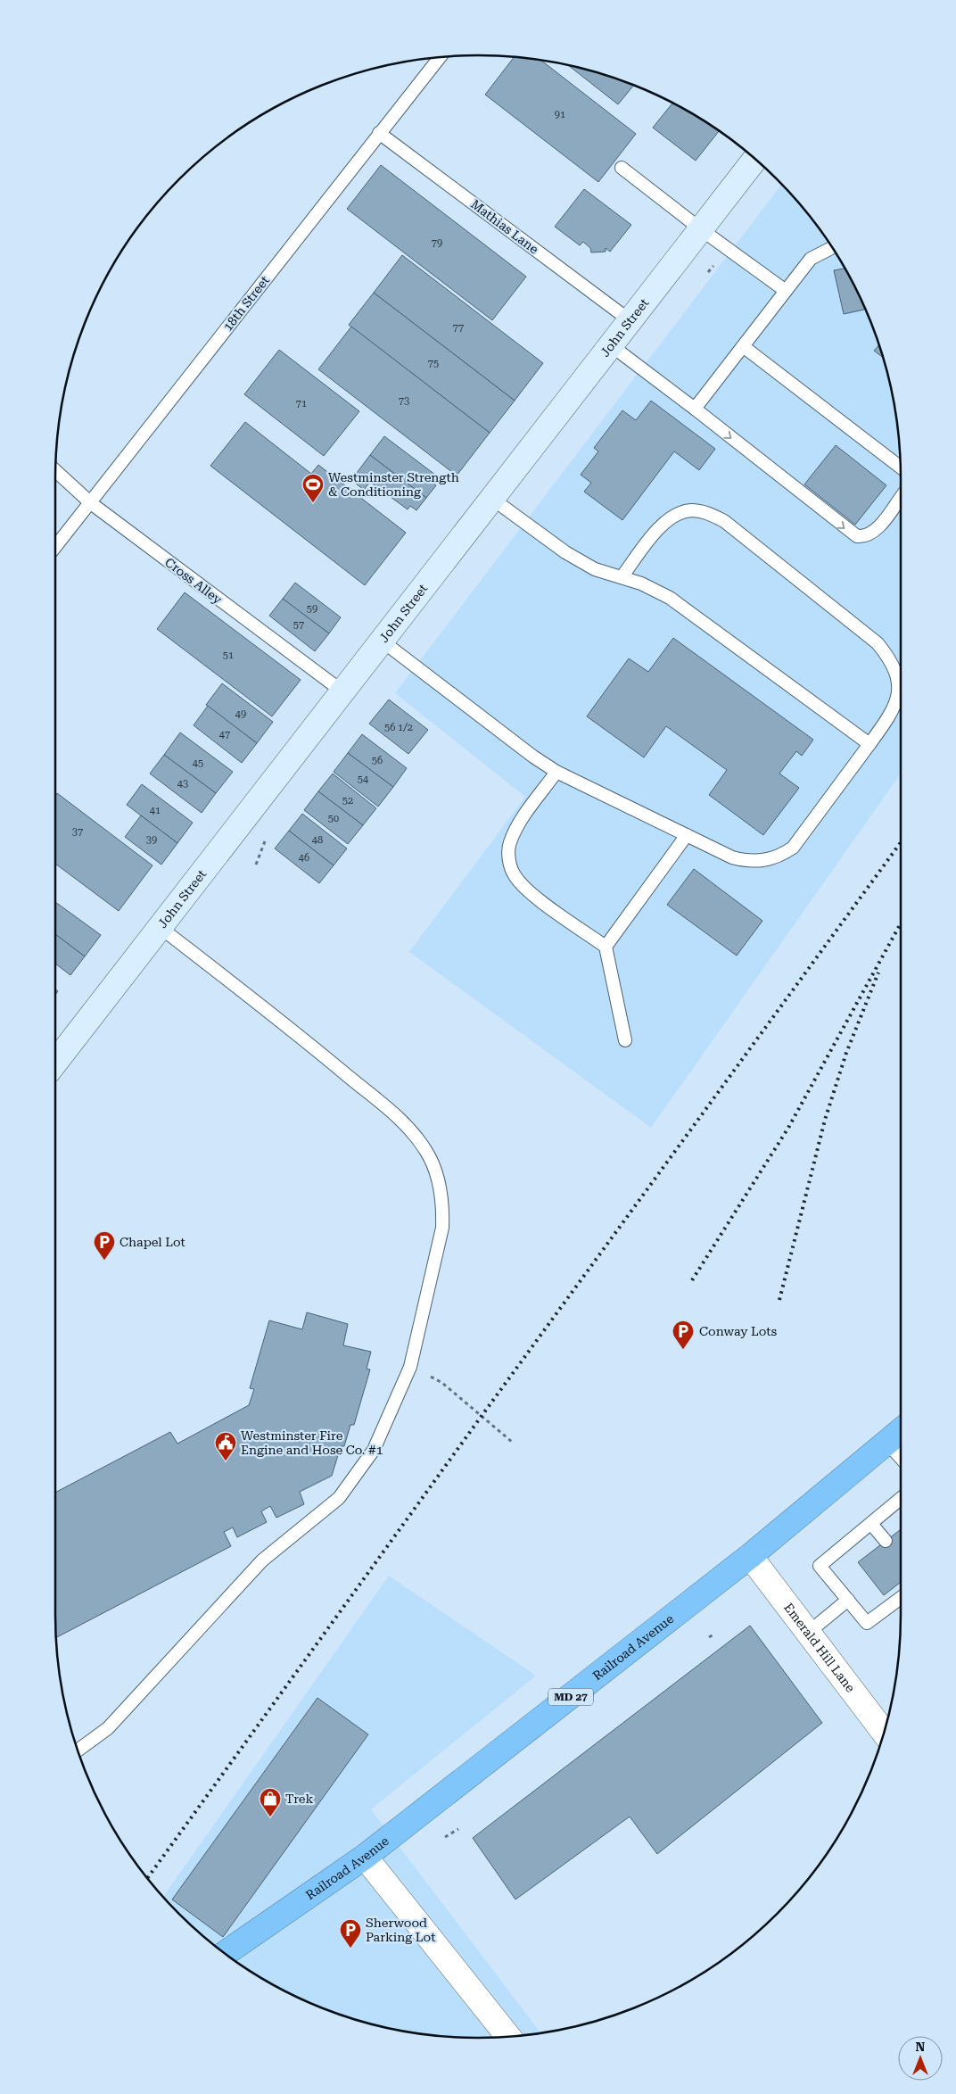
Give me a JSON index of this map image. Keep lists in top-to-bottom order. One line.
{"streets":{"highway":["Railroad Avenue","MD 27"],"street":["John Street","Emerald Hill Lane"],"lane":["Mathias Lane","18th Street","Cross Alley"]},"crossings":[["Mathias Lane","18th Street"],["Mathias Lane","John Street"],["18th Street","Cross Alley"],["John Street","Cross Alley"],["Emerald Hill Lane","Railroad Avenue"]],"places":{"sports":["Westminster Strength & Conditioning"],"parking":["Chapel Lot","Conway Lots","Sherwood Parking Lot"],"public building":["Westminster Fire Engine and Hose Co. #1"],"shop":["Trek"]},"house_numbers":["91","79","77","75","73","71","59","57","51","49","56 1/2","47","56","45","54","43","52","41","50","37","39","48","46"],"north":"top"}
